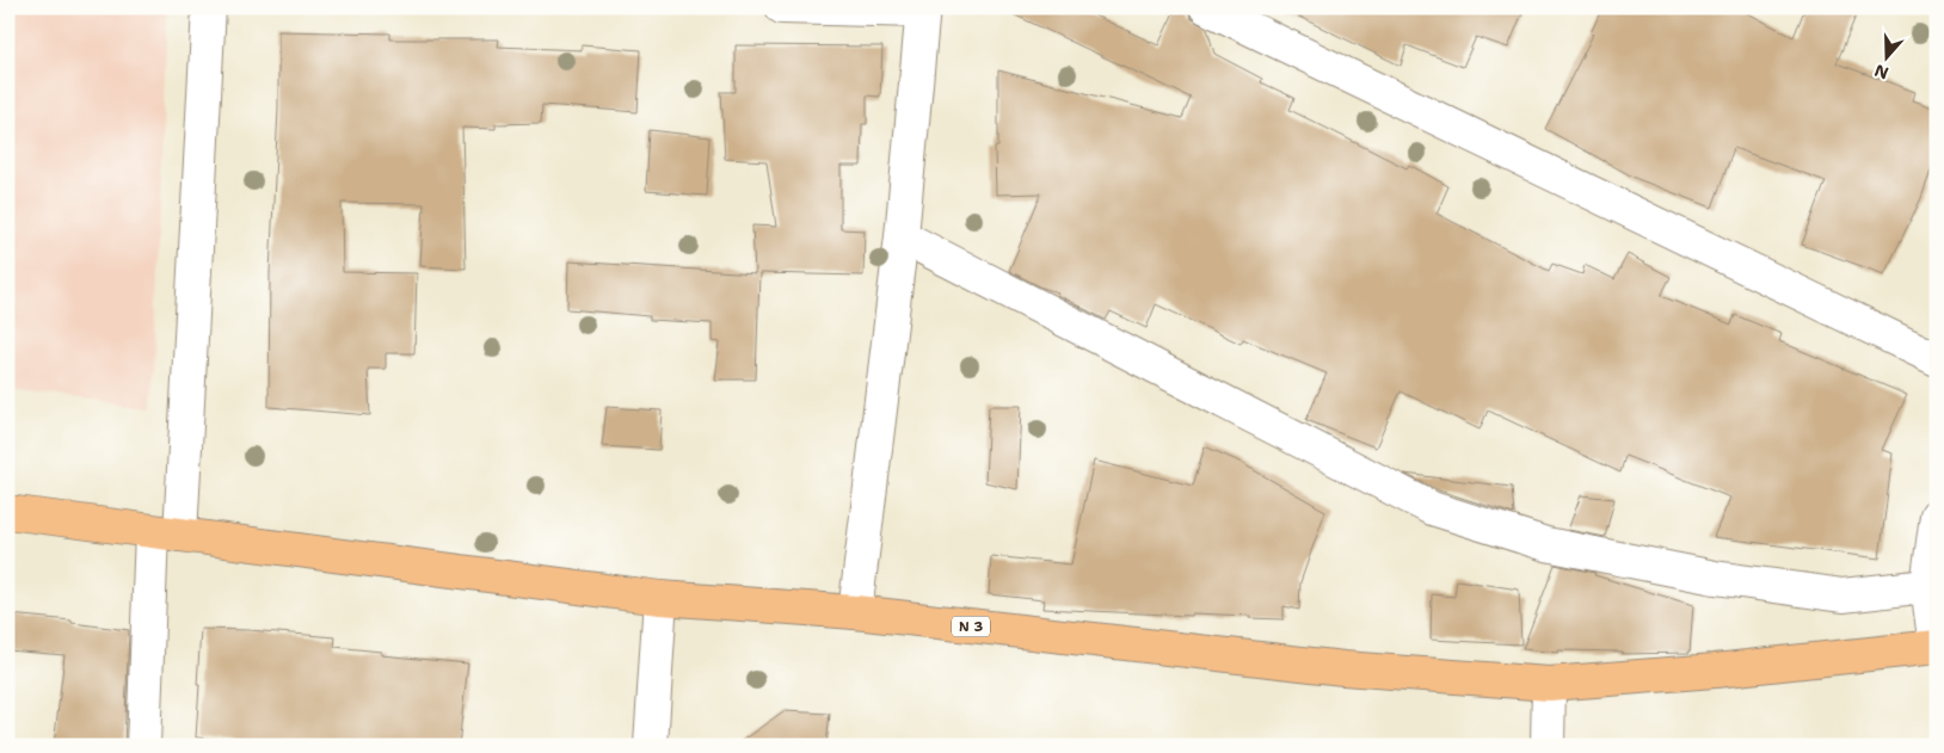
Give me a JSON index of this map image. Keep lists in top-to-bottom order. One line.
{"streets":{"main road":["N 3"]},"north":"bottom"}
